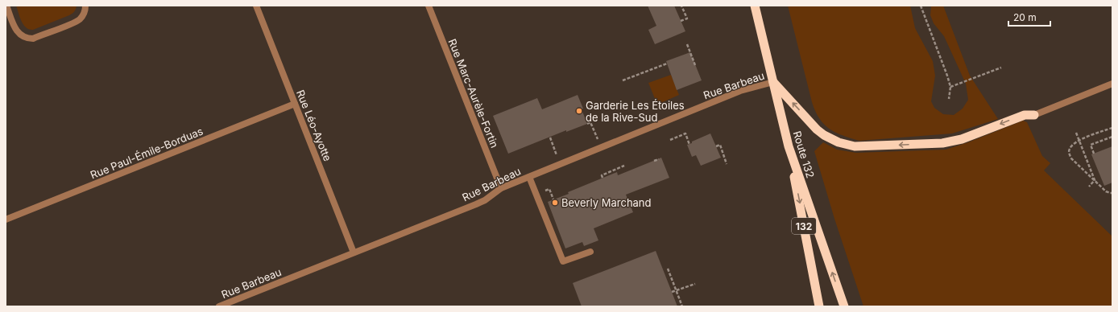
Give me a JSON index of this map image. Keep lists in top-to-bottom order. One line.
{"streets":{"highway":["Route 132","132"],"street":["Rue Barbeau","Rue Marc-Aurèle-Fortin","Rue Léo-Ayotte","Rue Paul-Émile-Borduas"]},"crossings":[["Rue Barbeau","Rue Marc-Aurèle-Fortin"],["Rue Barbeau","Rue Léo-Ayotte"],["Rue Barbeau","Route 132"],["Rue Léo-Ayotte","Rue Paul-Émile-Borduas"],["Route 132","132"]],"places":["Garderie Les Étoiles de la Rive-Sud","Beverly Marchand"],"scale_bar":"20 m"}
